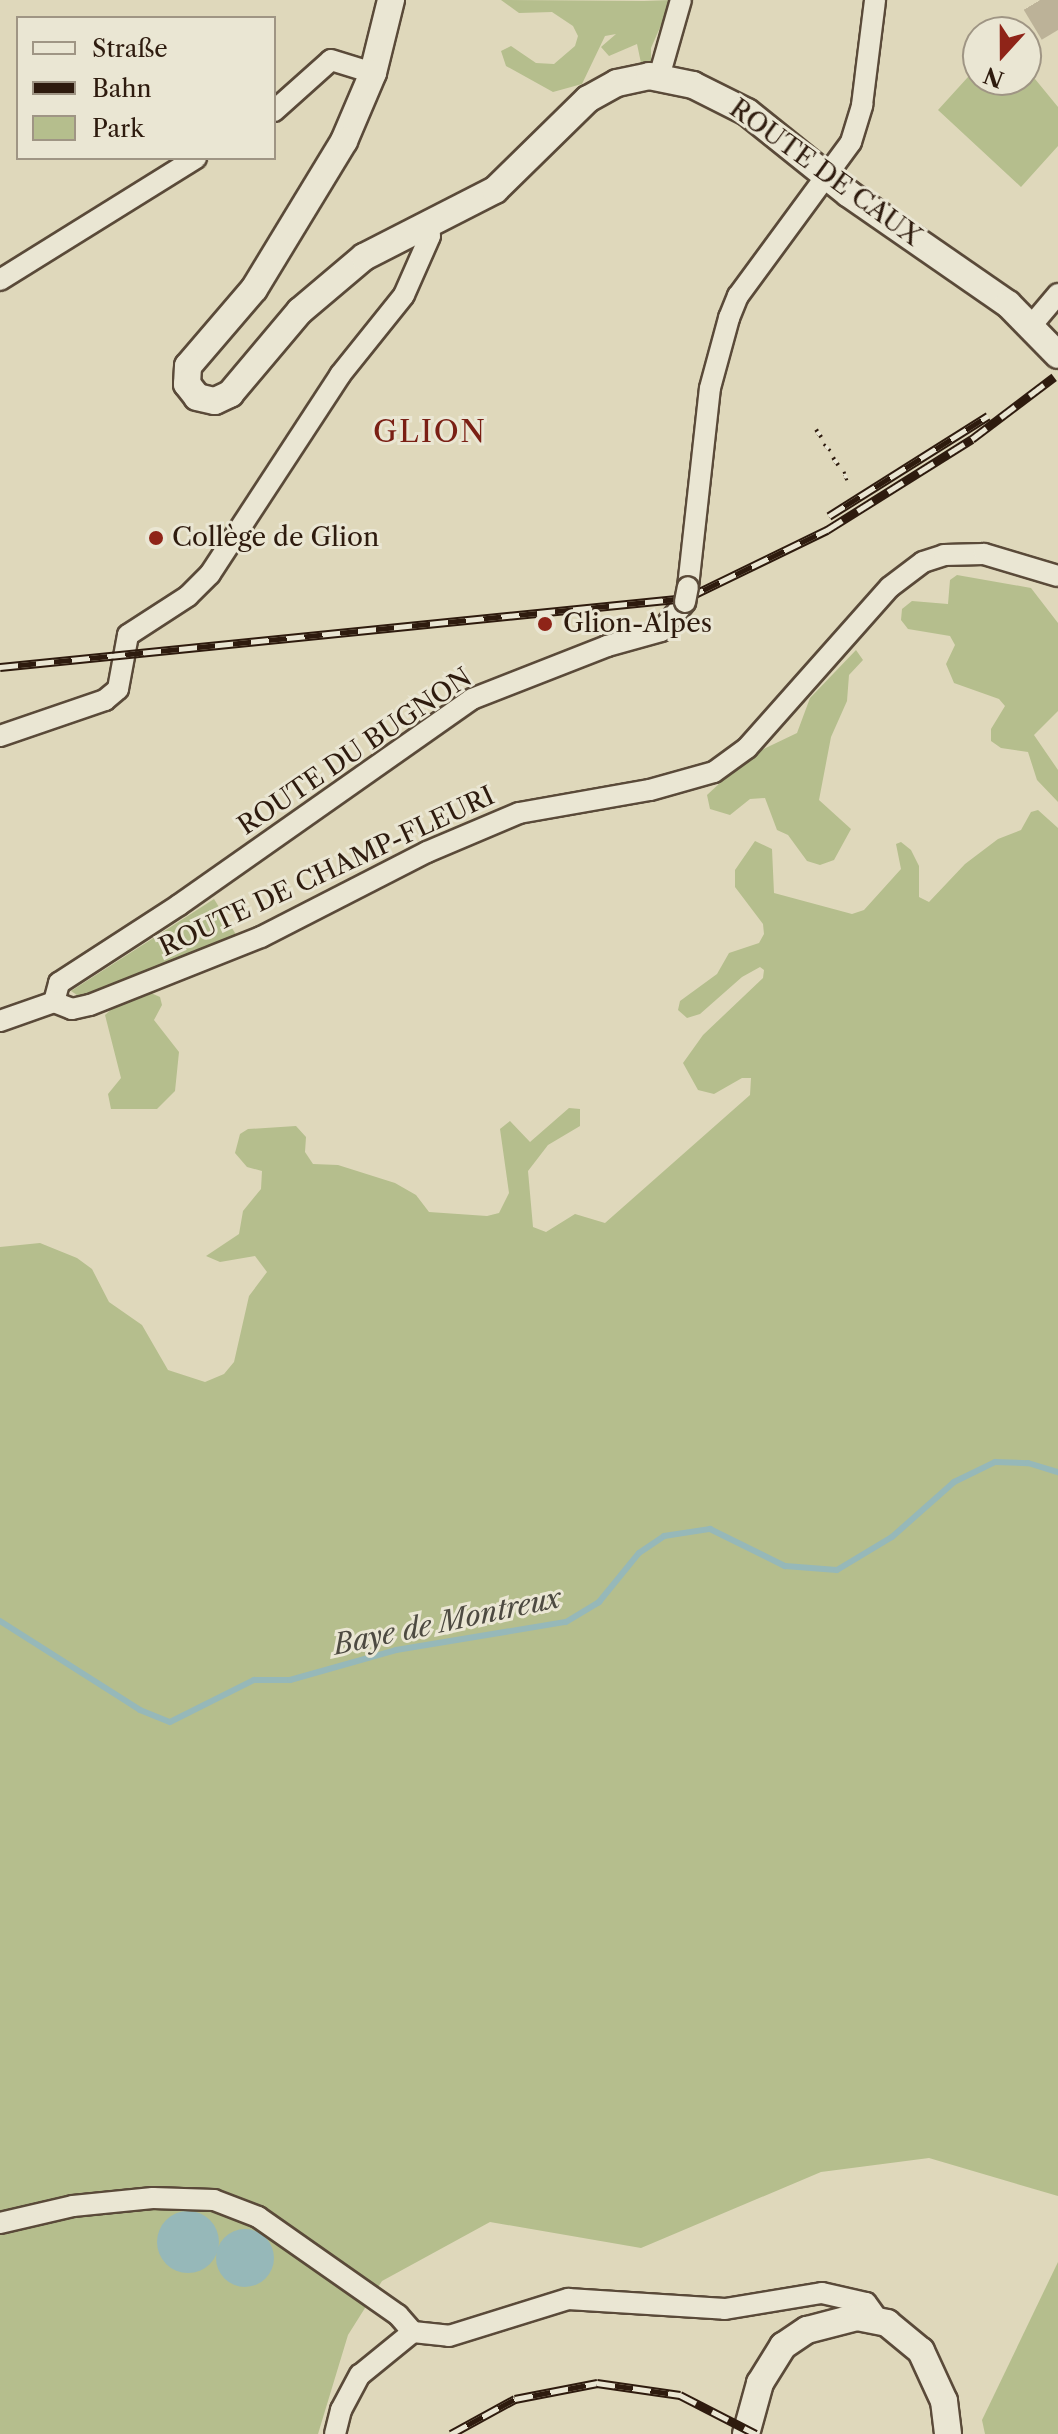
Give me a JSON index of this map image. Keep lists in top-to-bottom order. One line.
{"streets":{"street":["ROUTE DE CAUX","ROUTE DU BUGNON","ROUTE DE CHAMP-FLEURI"]},"crossings":[["ROUTE DE CAUX","ROUTE DU BUGNON"],["ROUTE DU BUGNON","ROUTE DE CHAMP-FLEURI"]],"districts":["GLION"],"water":["Baye de Montreux"],"places":["Collège de Glion","Glion-Alpes"],"legend":["Straße","Bahn","Park"],"north":"bottom"}
